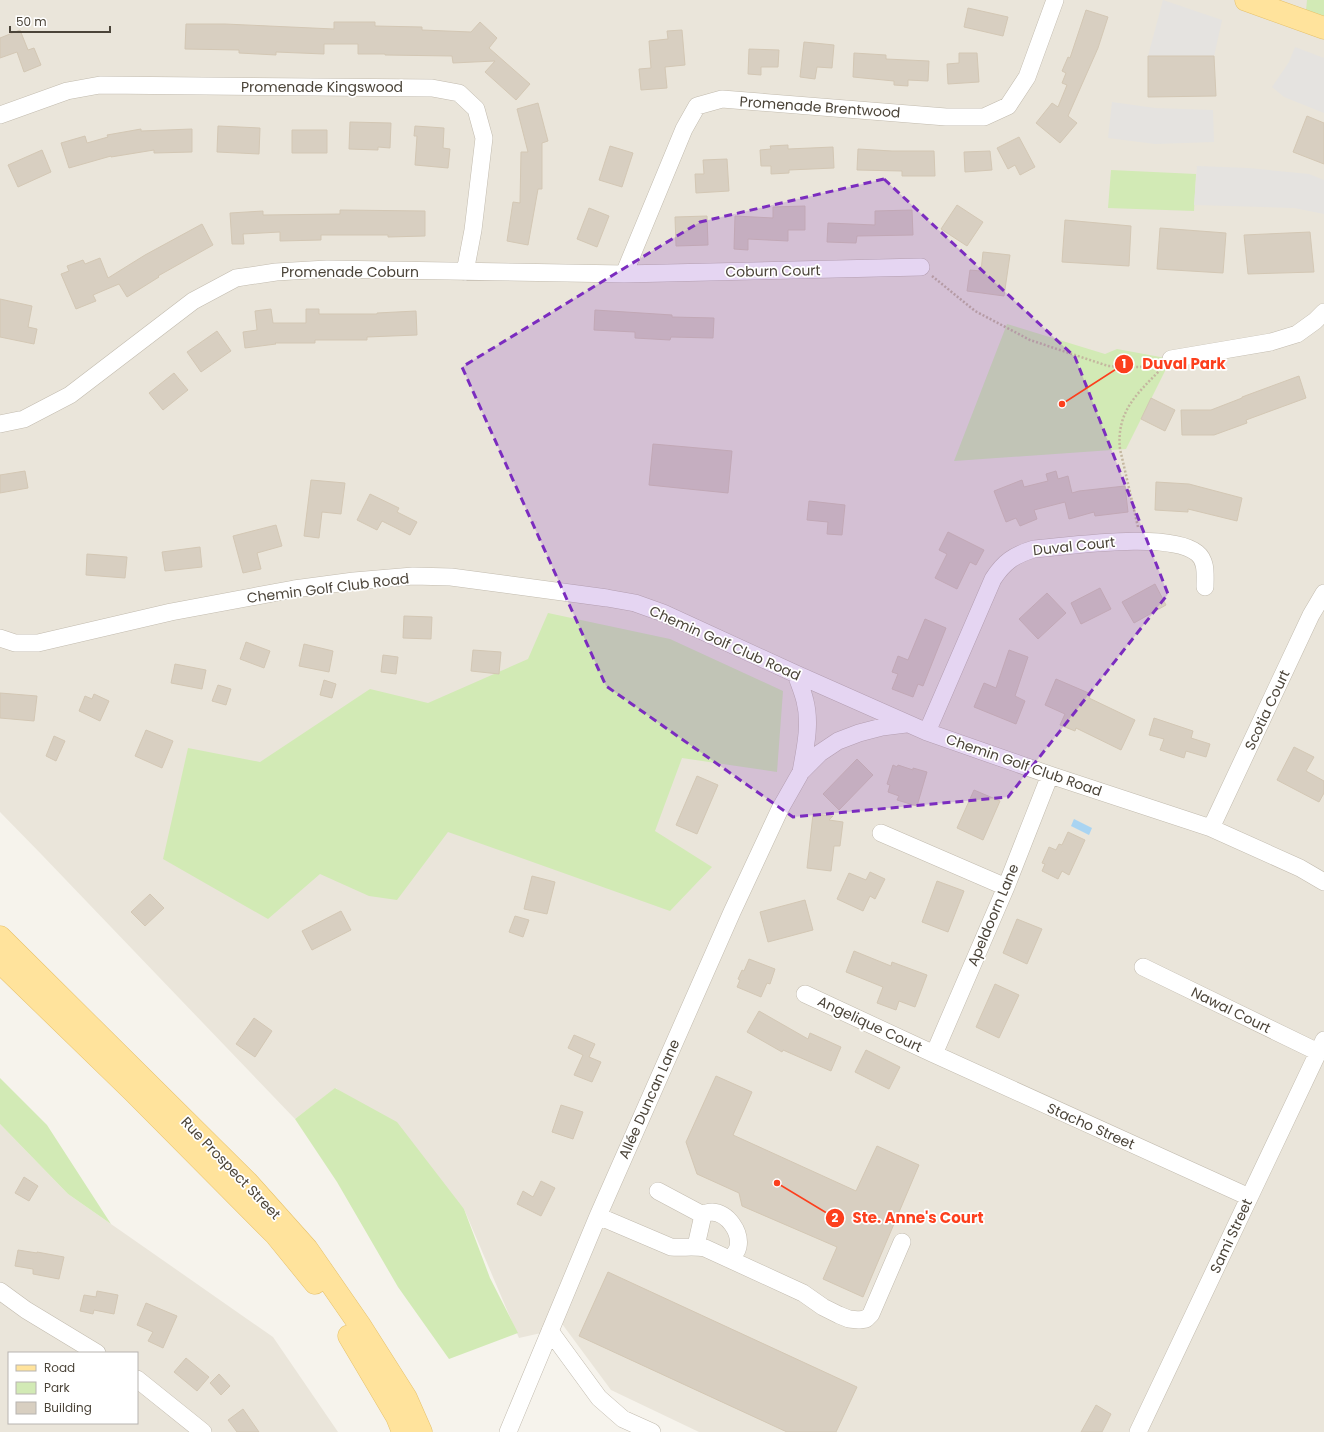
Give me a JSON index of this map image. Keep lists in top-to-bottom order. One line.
{"streets":{"main road":["Rue Prospect Street"],"street":["Promenade Kingswood","Promenade Brentwood","Coburn Court","Promenade Coburn","Duval Court","Chemin Golf Club Road","Scotia Court","Apeldoorn Lane","Nawal Court","Angelique Court","Allée Duncan Lane","Stacho Street","Sami Street"]},"crossings":[["Promenade Kingswood","Promenade Coburn"],["Promenade Brentwood","Coburn Court"],["Promenade Brentwood","Promenade Coburn"],["Coburn Court","Promenade Coburn"],["Duval Court","Chemin Golf Club Road"],["Chemin Golf Club Road","Scotia Court"],["Chemin Golf Club Road","Apeldoorn Lane"],["Apeldoorn Lane","Angelique Court"],["Apeldoorn Lane","Stacho Street"],["Nawal Court","Sami Street"],["Angelique Court","Stacho Street"],["Stacho Street","Sami Street"]],"places":["Duval Park","Ste. Anne's Court"],"legend":["Road","Park","Building"],"scale_bar":"50 m"}
